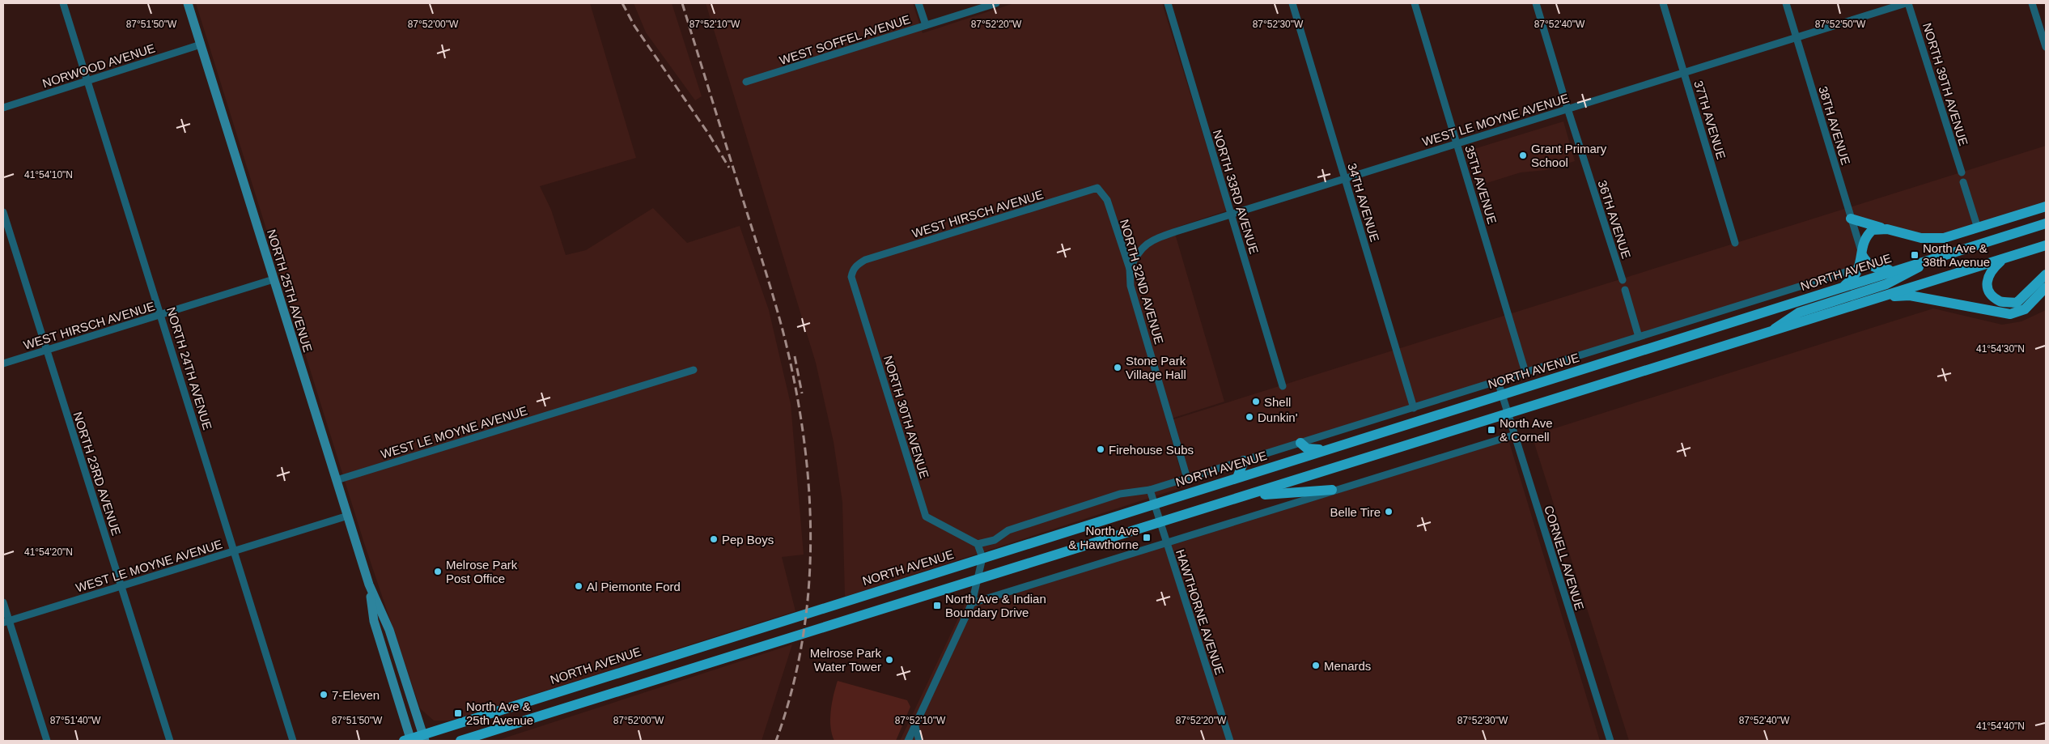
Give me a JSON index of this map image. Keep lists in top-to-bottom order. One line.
{"streets":{"main road":["NORTH AVENUE","NORTH 25TH AVENUE"],"street":["WEST SOFFEL AVENUE","NORWOOD AVENUE","NORTH 39TH AVENUE","WEST LE MOYNE AVENUE","37TH AVENUE","38TH AVENUE","35TH AVENUE","NORTH 33RD AVENUE","34TH AVENUE","WEST HIRSCH AVENUE","36TH AVENUE","NORTH 32ND AVENUE","NORTH 24TH AVENUE","NORTH 30TH AVENUE","NORTH 23RD AVENUE","CORNELL AVENUE","HAWTHORNE AVENUE"]},"crossings":[["NORWOOD AVENUE","NORTH 25TH AVENUE"],["NORWOOD AVENUE","NORTH 24TH AVENUE"],["NORTH 39TH AVENUE","WEST LE MOYNE AVENUE"],["WEST LE MOYNE AVENUE","37TH AVENUE"],["WEST LE MOYNE AVENUE","38TH AVENUE"],["WEST LE MOYNE AVENUE","35TH AVENUE"],["WEST LE MOYNE AVENUE","NORTH 33RD AVENUE"],["WEST LE MOYNE AVENUE","34TH AVENUE"],["WEST LE MOYNE AVENUE","36TH AVENUE"],["WEST LE MOYNE AVENUE","NORTH 32ND AVENUE"],["WEST LE MOYNE AVENUE","NORTH 25TH AVENUE"],["WEST LE MOYNE AVENUE","NORTH 24TH AVENUE"],["WEST LE MOYNE AVENUE","NORTH 23RD AVENUE"],["35TH AVENUE","NORTH AVENUE"],["34TH AVENUE","NORTH AVENUE"],["WEST HIRSCH AVENUE","NORTH 32ND AVENUE"],["WEST HIRSCH AVENUE","NORTH 25TH AVENUE"],["WEST HIRSCH AVENUE","NORTH 24TH AVENUE"],["WEST HIRSCH AVENUE","NORTH 30TH AVENUE"],["WEST HIRSCH AVENUE","NORTH 23RD AVENUE"],["NORTH AVENUE","NORTH 32ND AVENUE"],["NORTH AVENUE","NORTH 25TH AVENUE"],["NORTH AVENUE","NORTH 30TH AVENUE"],["NORTH AVENUE","CORNELL AVENUE"],["NORTH AVENUE","HAWTHORNE AVENUE"]],"places":{"other":["Grant Primary School","Stone Park Village Hall","Shell","Dunkin'","Firehouse Subs","Belle Tire","Pep Boys","Melrose Park Post Office","Al Piemonte Ford","Melrose Park Water Tower","Menards","7-Eleven"],"transit":["North Ave & 38th Avenue","North Ave & Cornell","North Ave & Hawthorne","North Ave & Indian Boundary Drive","North Ave & 25th Avenue"]},"coordinates":["87°51'50\"W","87°52'00\"W","87°52'10\"W","87°52'20\"W","87°52'30\"W","87°52'40\"W","87°52'50\"W","41°54'10\"N","41°54'30\"N","41°54'20\"N","87°51'40\"W","41°54'40\"N"]}
